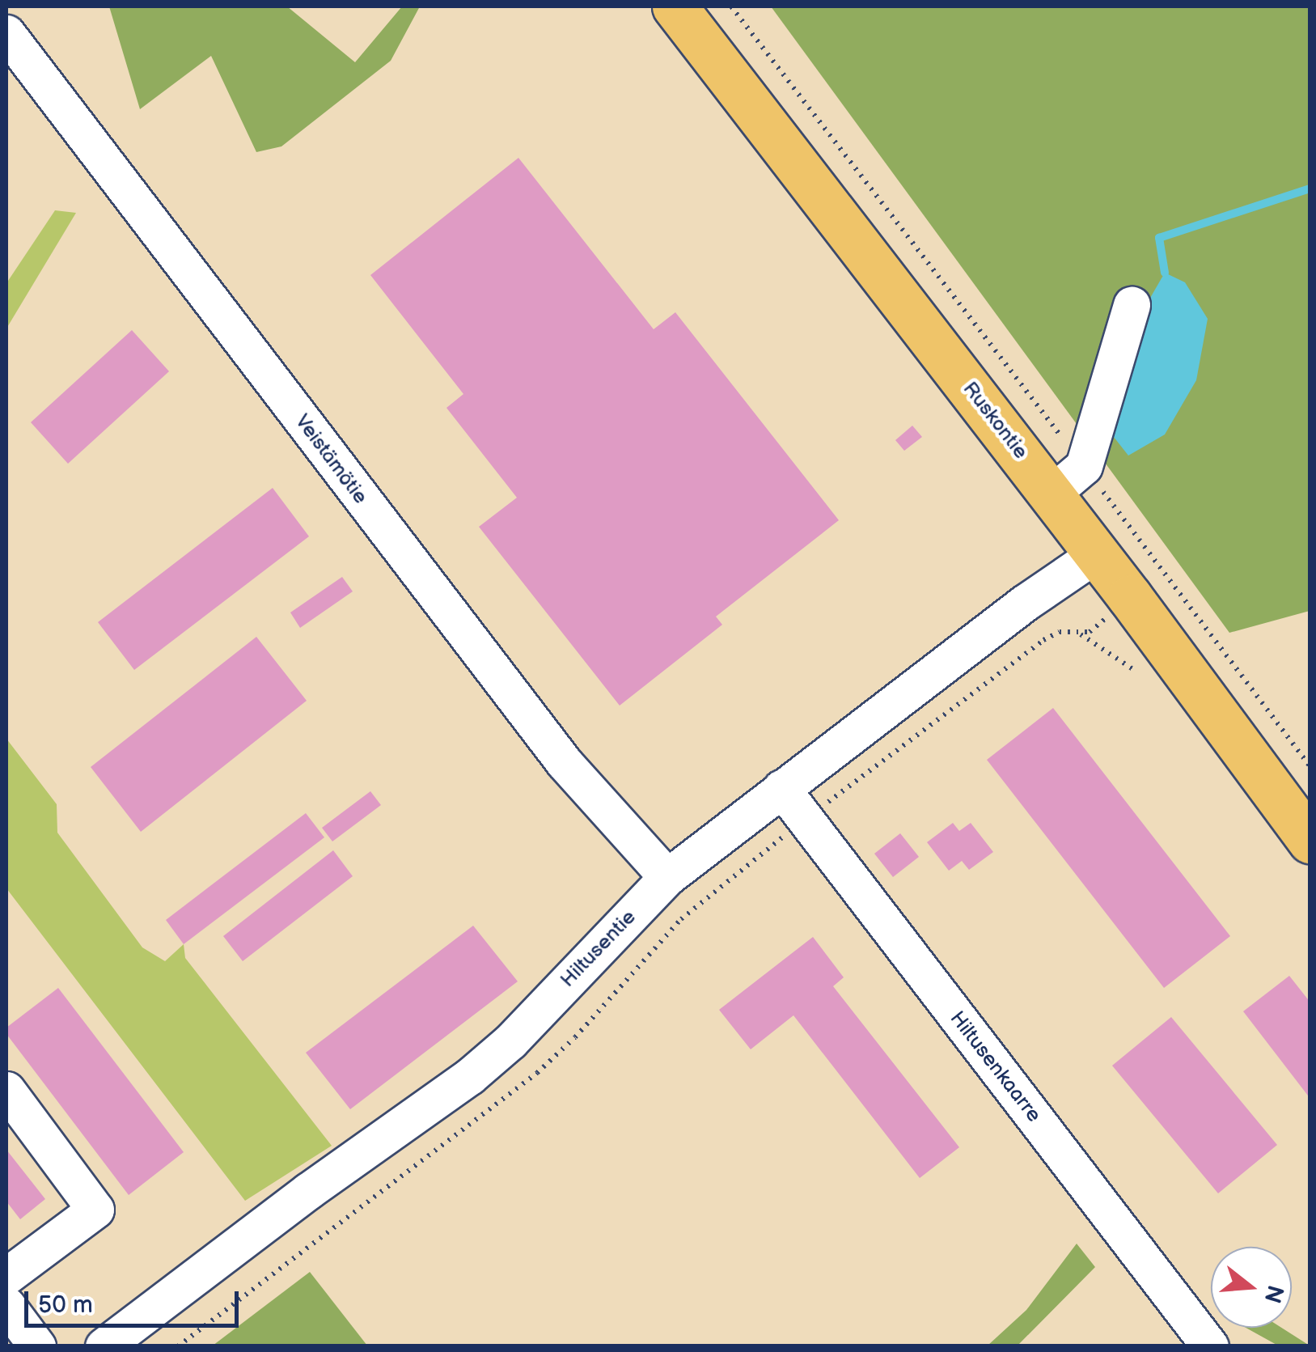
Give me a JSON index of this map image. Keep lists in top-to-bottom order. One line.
{"streets":{"main road":["Ruskontie"],"street":["Veistämötie","Hiltusentie","Hiltusenkaarre"]},"crossings":[["Ruskontie","Hiltusentie"],["Veistämötie","Hiltusentie"],["Hiltusentie","Hiltusenkaarre"]],"scale_bar":"50 m","north":"right"}
